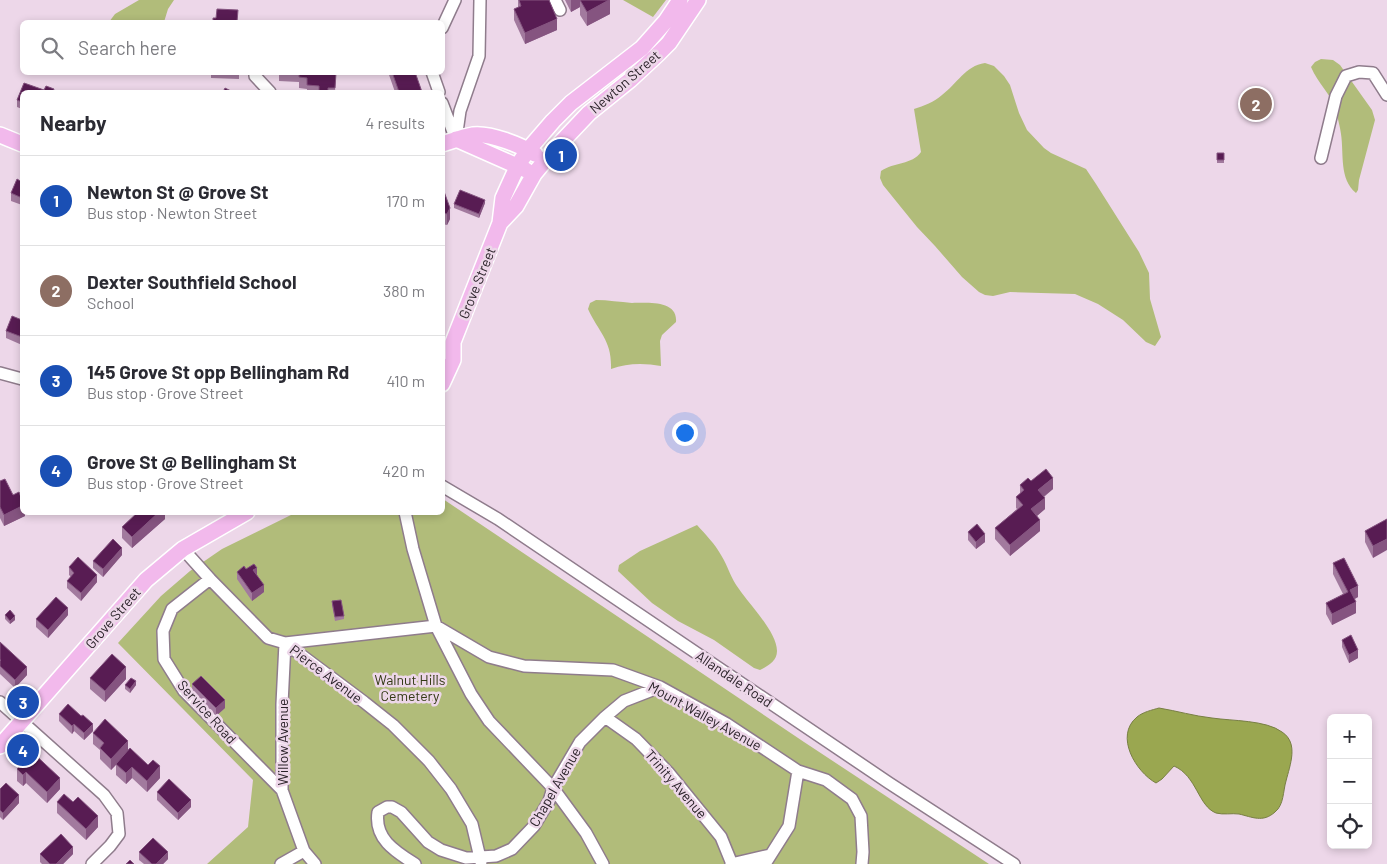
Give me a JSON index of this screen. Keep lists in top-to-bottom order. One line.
{"streets":{"main road":["Newton Street","Grove Street"],"street":["Pierce Avenue","Allandale Road","Service Road","Mount Walley Avenue","Willow Avenue","Trinity Avenue","Chapel Avenue"]},"crossings":[["Newton Street","Grove Street"],["Grove Street","Pierce Avenue"],["Pierce Avenue","Service Road"],["Pierce Avenue","Willow Avenue"],["Pierce Avenue","Chapel Avenue"],["Service Road","Willow Avenue"],["Mount Walley Avenue","Chapel Avenue"],["Trinity Avenue","Chapel Avenue"]],"parks":["Walnut Hills Cemetery"],"page":{"search":"Search here","pins":["2","1","3","4"],"heading":["Nearby","4 results"],"list":[{"mark":"1","name":"Newton St @ Grove St","note":"Bus stop · Newton Street","value":"170 m"},{"mark":"2","name":"Dexter Southfield School","note":"School","value":"380 m"},{"mark":"3","name":"145 Grove St opp Bellingham Rd","note":"Bus stop · Grove Street","value":"410 m"},{"mark":"4","name":"Grove St @ Bellingham St","note":"Bus stop · Grove Street","value":"420 m"}],"map_buttons":["+","−"]}}
